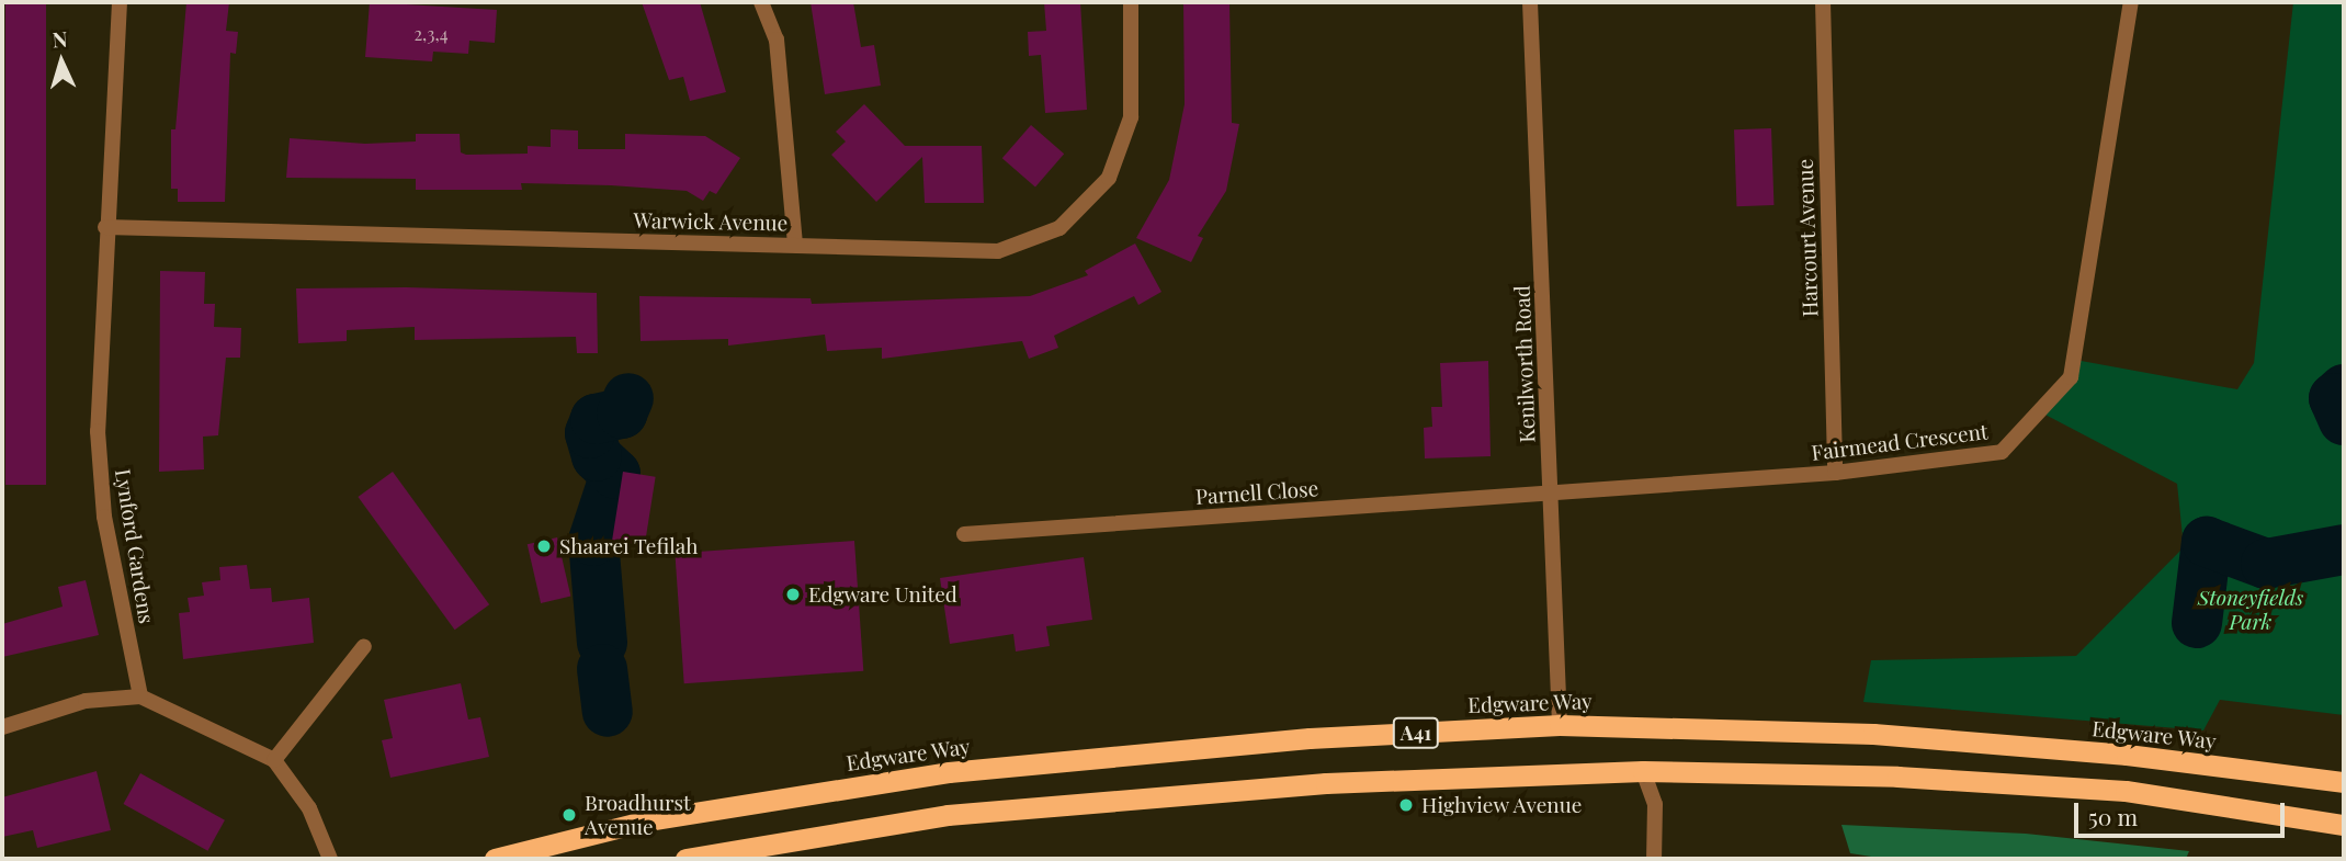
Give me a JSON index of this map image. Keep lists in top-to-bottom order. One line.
{"streets":{"highway":["Edgware Way","A41"],"street":["Warwick Avenue","Harcourt Avenue","Kenilworth Road","Fairmead Crescent","Parnell Close","Lynford Gardens"]},"crossings":[["Warwick Avenue","Lynford Gardens"],["Harcourt Avenue","Fairmead Crescent"],["Kenilworth Road","Fairmead Crescent"],["Kenilworth Road","Parnell Close"],["Kenilworth Road","Edgware Way"],["Fairmead Crescent","Parnell Close"]],"parks":["Stoneyfields Park"],"places":["Shaarei Tefilah","Edgware United","Highview Avenue","Broadhurst Avenue"],"house_numbers":["2,3,4"],"scale_bar":"50 m","north":"top"}
